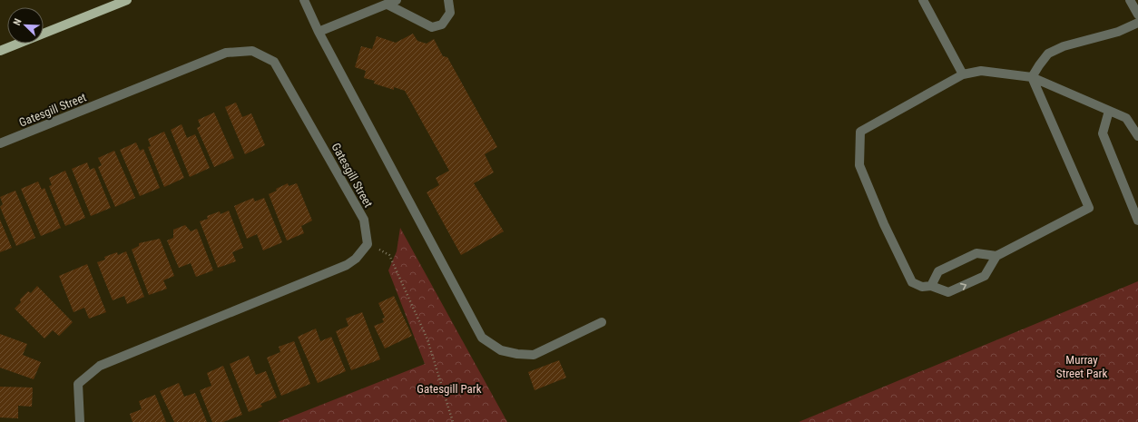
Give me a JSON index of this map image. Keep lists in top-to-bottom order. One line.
{"streets":{"street":["Gatesgill Street"]},"parks":["Murray Street Park","Gatesgill Park"],"north":"top left"}
